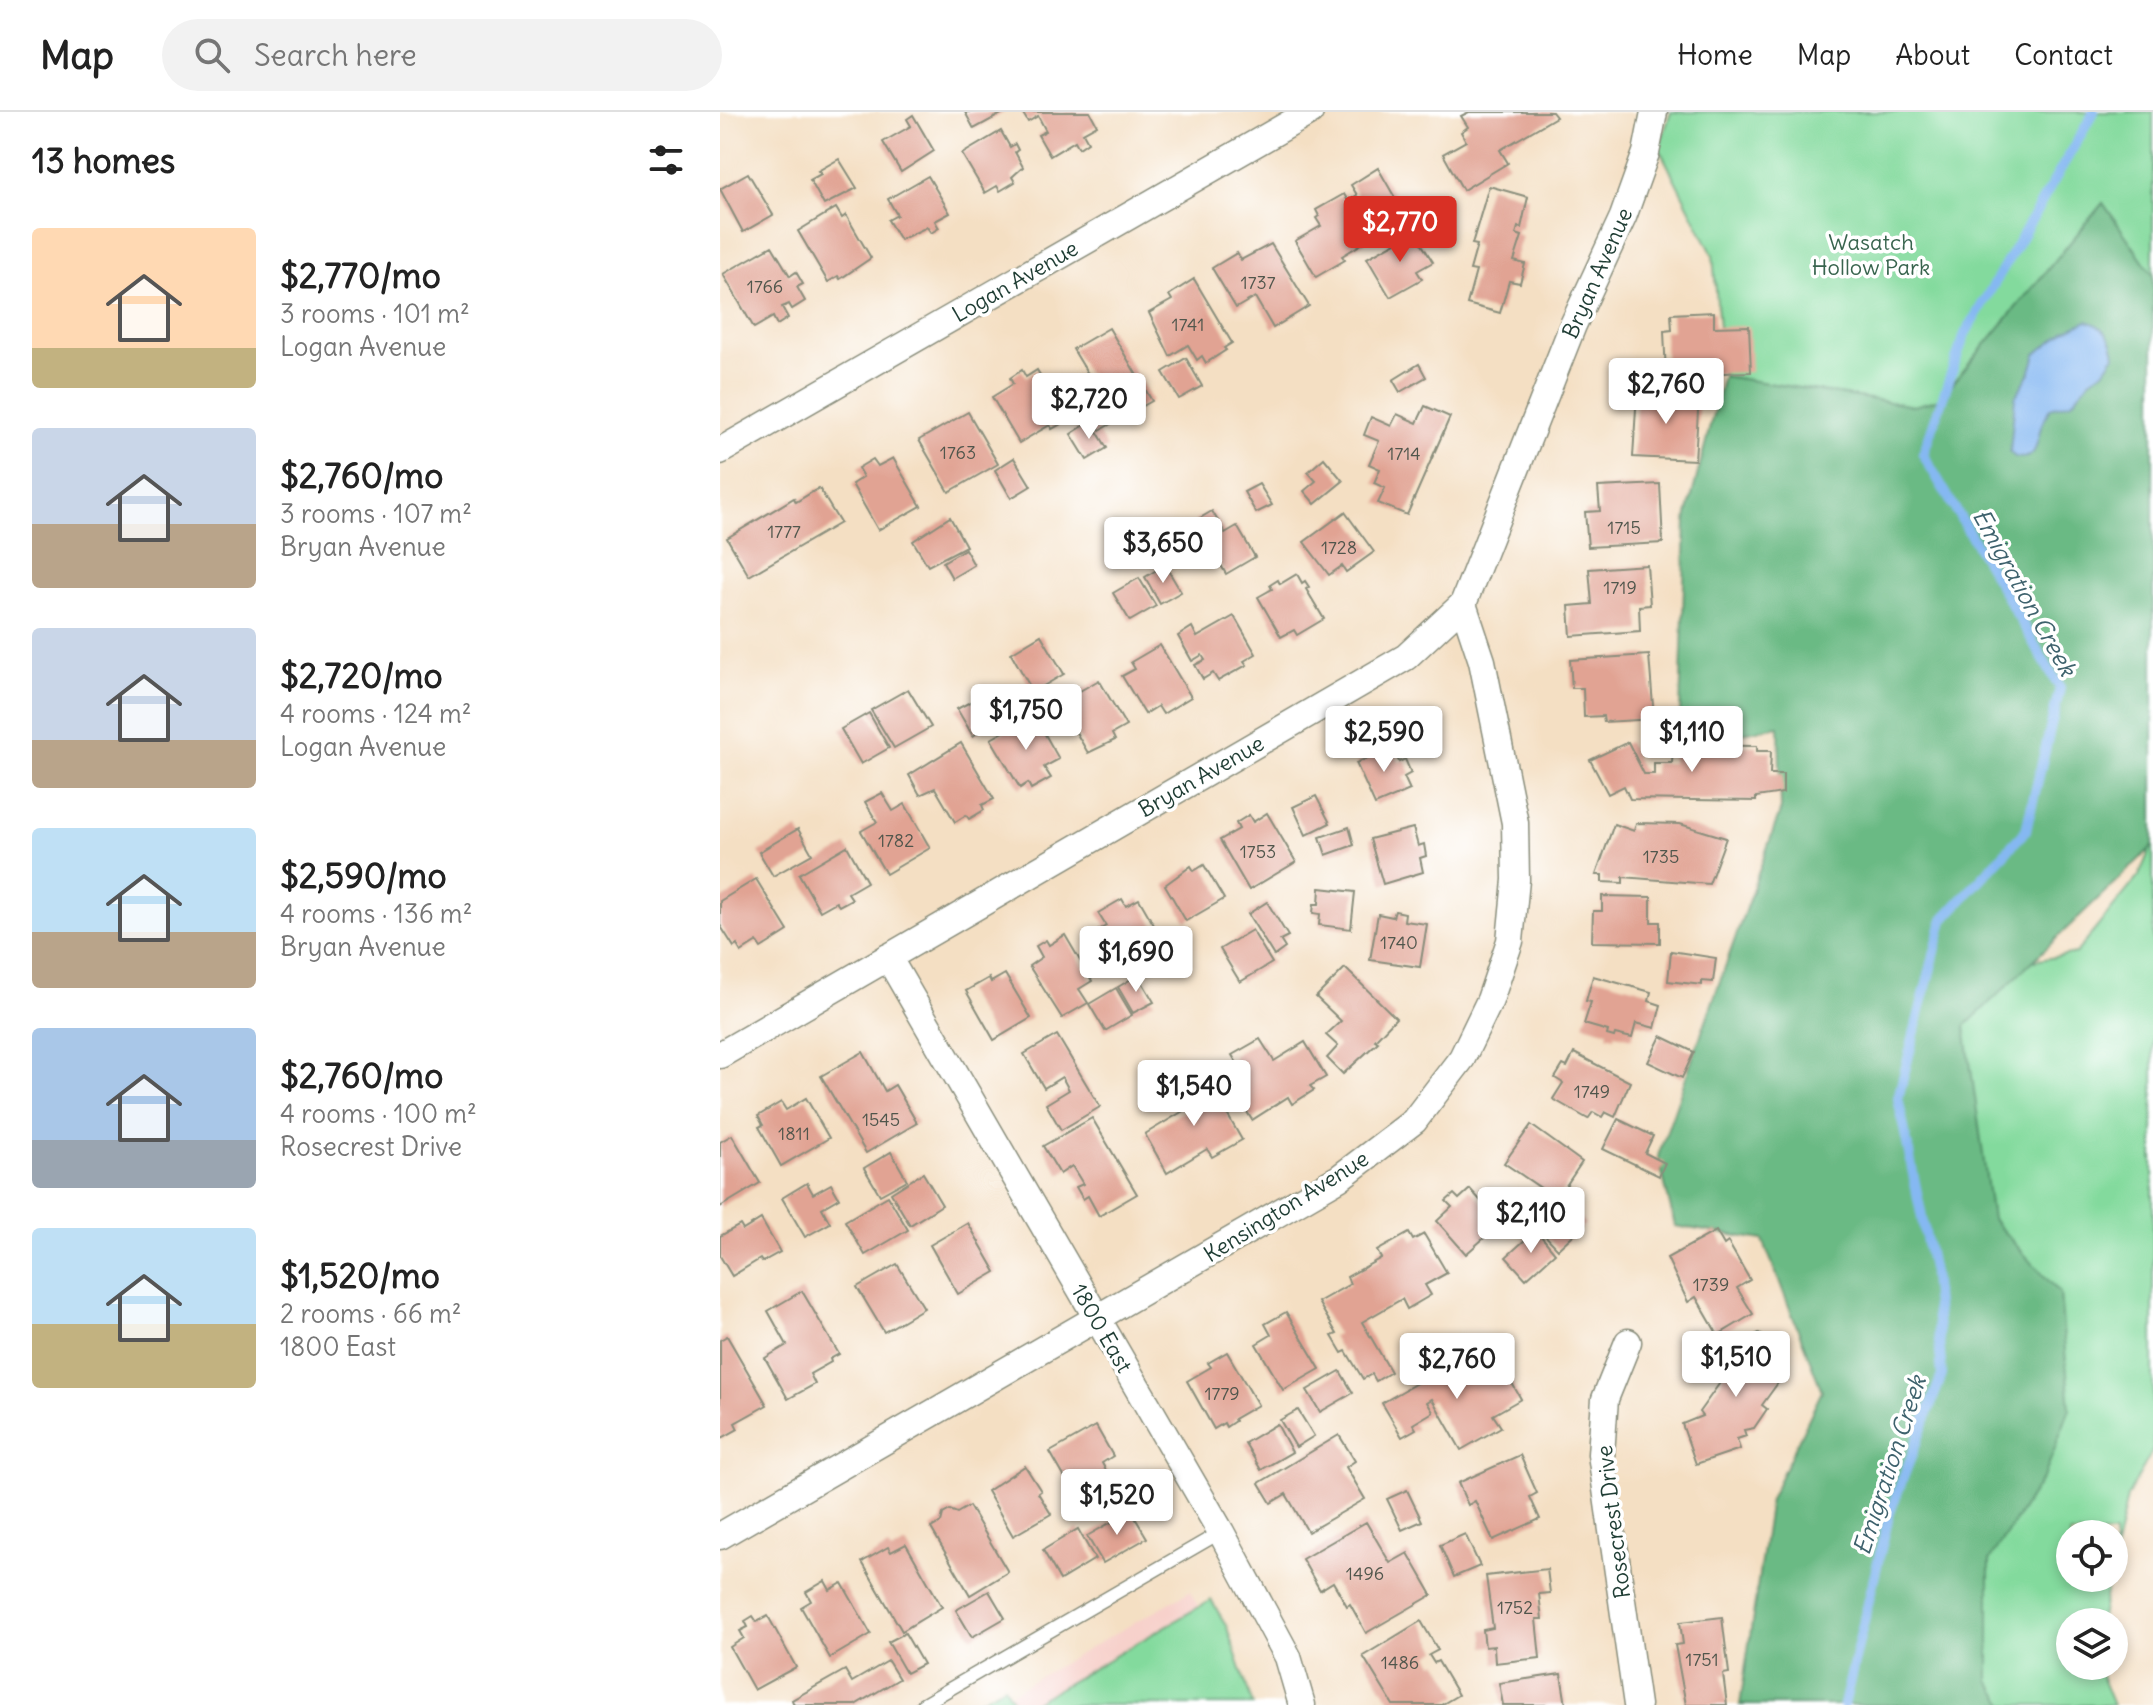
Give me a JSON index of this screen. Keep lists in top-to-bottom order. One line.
{"streets":{"street":["Bryan Avenue","Logan Avenue","Kensington Avenue","1800 East","Rosecrest Drive"]},"crossings":[["Bryan Avenue","Kensington Avenue"],["Bryan Avenue","1800 East"],["Kensington Avenue","1800 East"]],"water":["Emigration Creek"],"parks":["Wasatch Hollow Park"],"house_numbers":["1737","1766","1741","1763","1714","1715","1777","1728","1719","1782","1753","1735","1740","1749","1545","1811","1739","1779","1496","1752","1751","1486"],"page":{"header":"Map","search":"Search here","nav":["Home","Map","About","Contact"],"heading":"13 homes","price":["$2,770","$2,760","$2,720","$3,650","$1,750","$2,590","$1,110","$1,690","$1,540","$2,110","$1,510","$2,760","$1,520"],"list":[{"name":"$2,770/mo","note":"3 rooms · 101 m² · Logan Avenue"},{"name":"$2,760/mo","note":"3 rooms · 107 m² · Bryan Avenue"},{"name":"$2,720/mo","note":"4 rooms · 124 m² · Logan Avenue"},{"name":"$2,590/mo","note":"4 rooms · 136 m² · Bryan Avenue"},{"name":"$2,760/mo","note":"4 rooms · 100 m² · Rosecrest Drive"},{"name":"$1,520/mo","note":"2 rooms · 66 m² · 1800 East"}]}}
